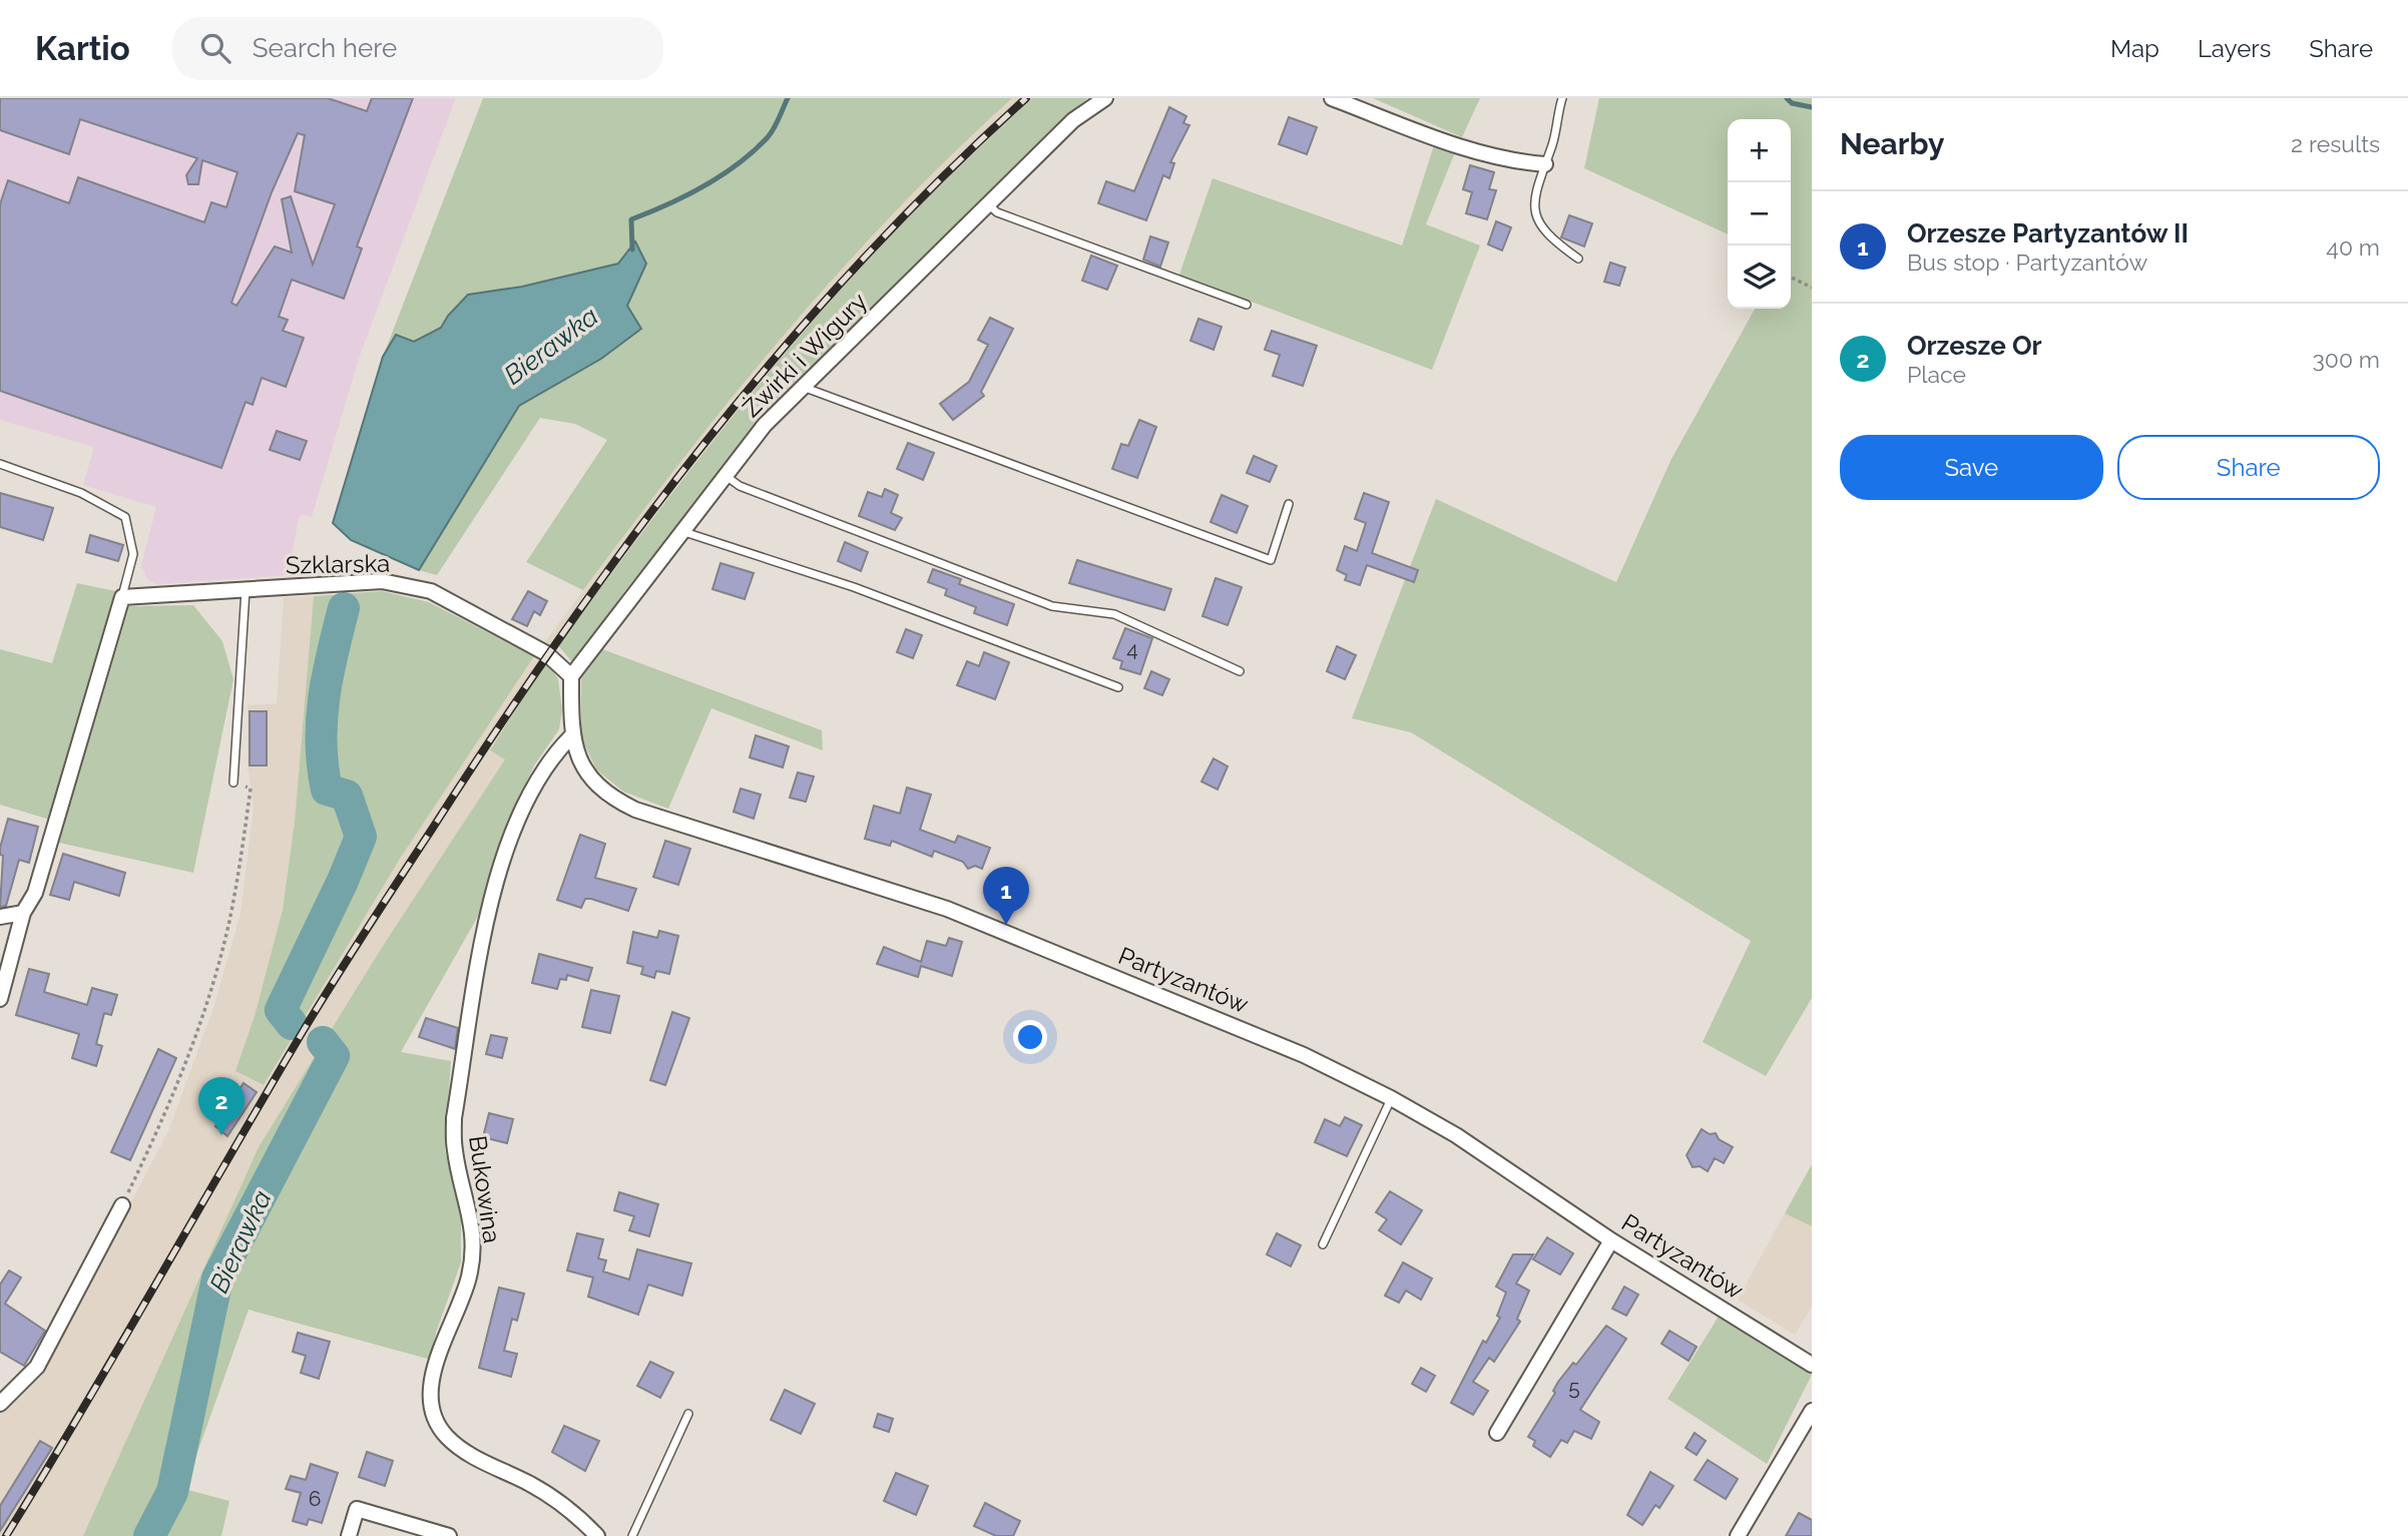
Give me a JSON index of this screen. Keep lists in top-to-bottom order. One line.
{"streets":{"street":["Żwirki i Wigury","Szklarska","Partyzantów","Bukowina"]},"crossings":[["Żwirki i Wigury","Szklarska"],["Żwirki i Wigury","Partyzantów"],["Szklarska","Partyzantów"],["Partyzantów","Bukowina"]],"water":["Bierawka"],"house_numbers":["4","5","6"],"page":{"header":"Kartio","search":"Search here","nav":["Map","Layers","Share"],"heading":["Nearby","2 results"],"map_buttons":["+","−"],"list":[{"mark":"1","name":"Orzesze Partyzantów II","note":"Bus stop · Partyzantów","value":"40 m"},{"mark":"2","name":"Orzesze Or","note":"Place","value":"300 m"}],"buttons":["Save","Share"],"pins":["1","2"]}}
